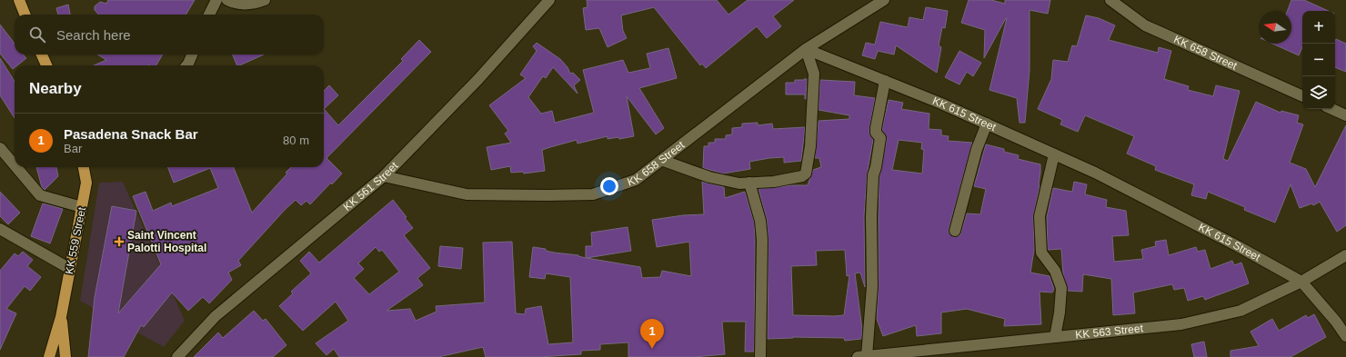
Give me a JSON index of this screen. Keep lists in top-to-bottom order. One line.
{"streets":{"main road":["KK 559 Street"],"street":["KK 658 Street","KK 615 Street","KK 561 Street","KK 563 Street"]},"crossings":[["KK 658 Street","KK 615 Street"],["KK 658 Street","KK 561 Street"],["KK 615 Street","KK 563 Street"]],"places":{"health":["Saint Vincent Palotti Hospital"]},"north":"left","page":{"map_buttons":["+","−"],"search":"Search here","heading":"Nearby","list":[{"mark":"1","name":"Pasadena Snack Bar","note":"Bar","value":"80 m"}],"pins":"1"}}
